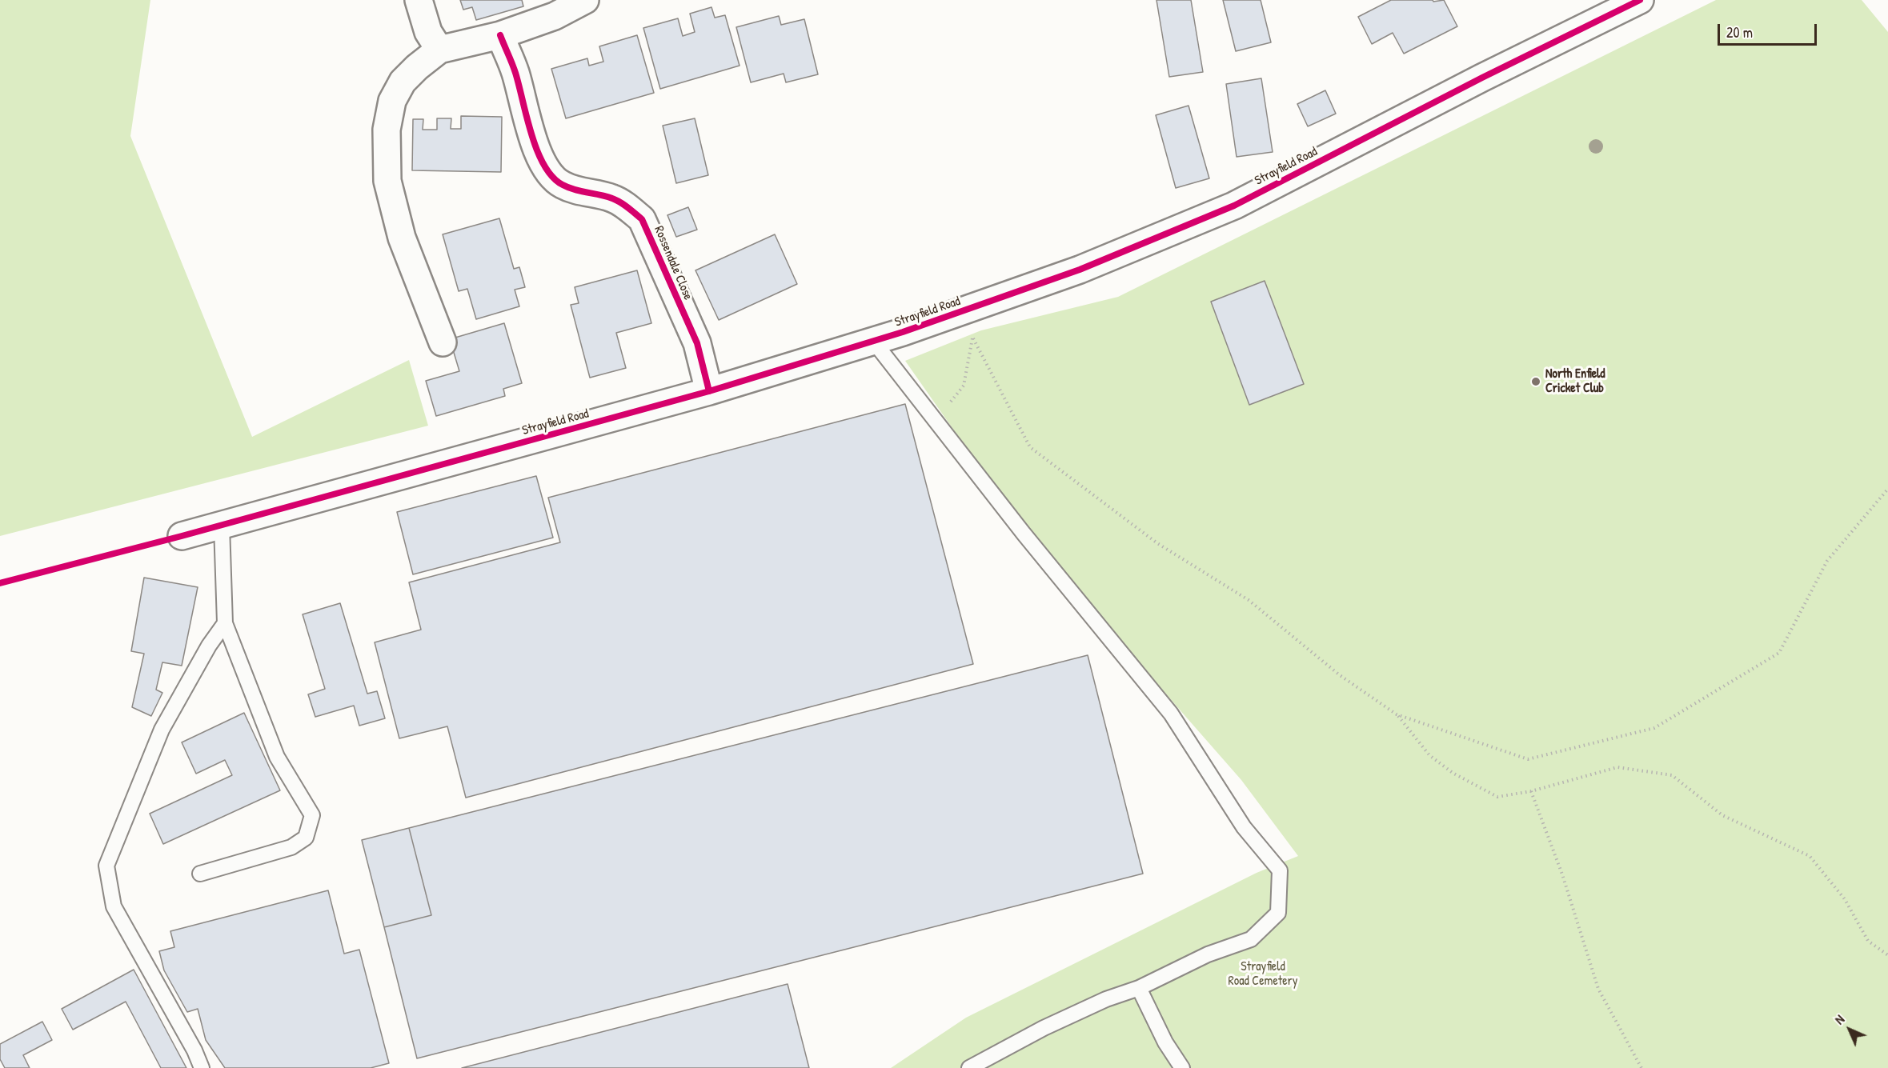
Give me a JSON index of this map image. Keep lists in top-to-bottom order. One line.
{"streets":{"street":["Strayfield Road","Rossendale Close"]},"crossings":[["Strayfield Road","Rossendale Close"]],"parks":["Strayfield Road Cemetery"],"places":["North Enfield Cricket Club"],"scale_bar":"20 m","north":"top left"}
